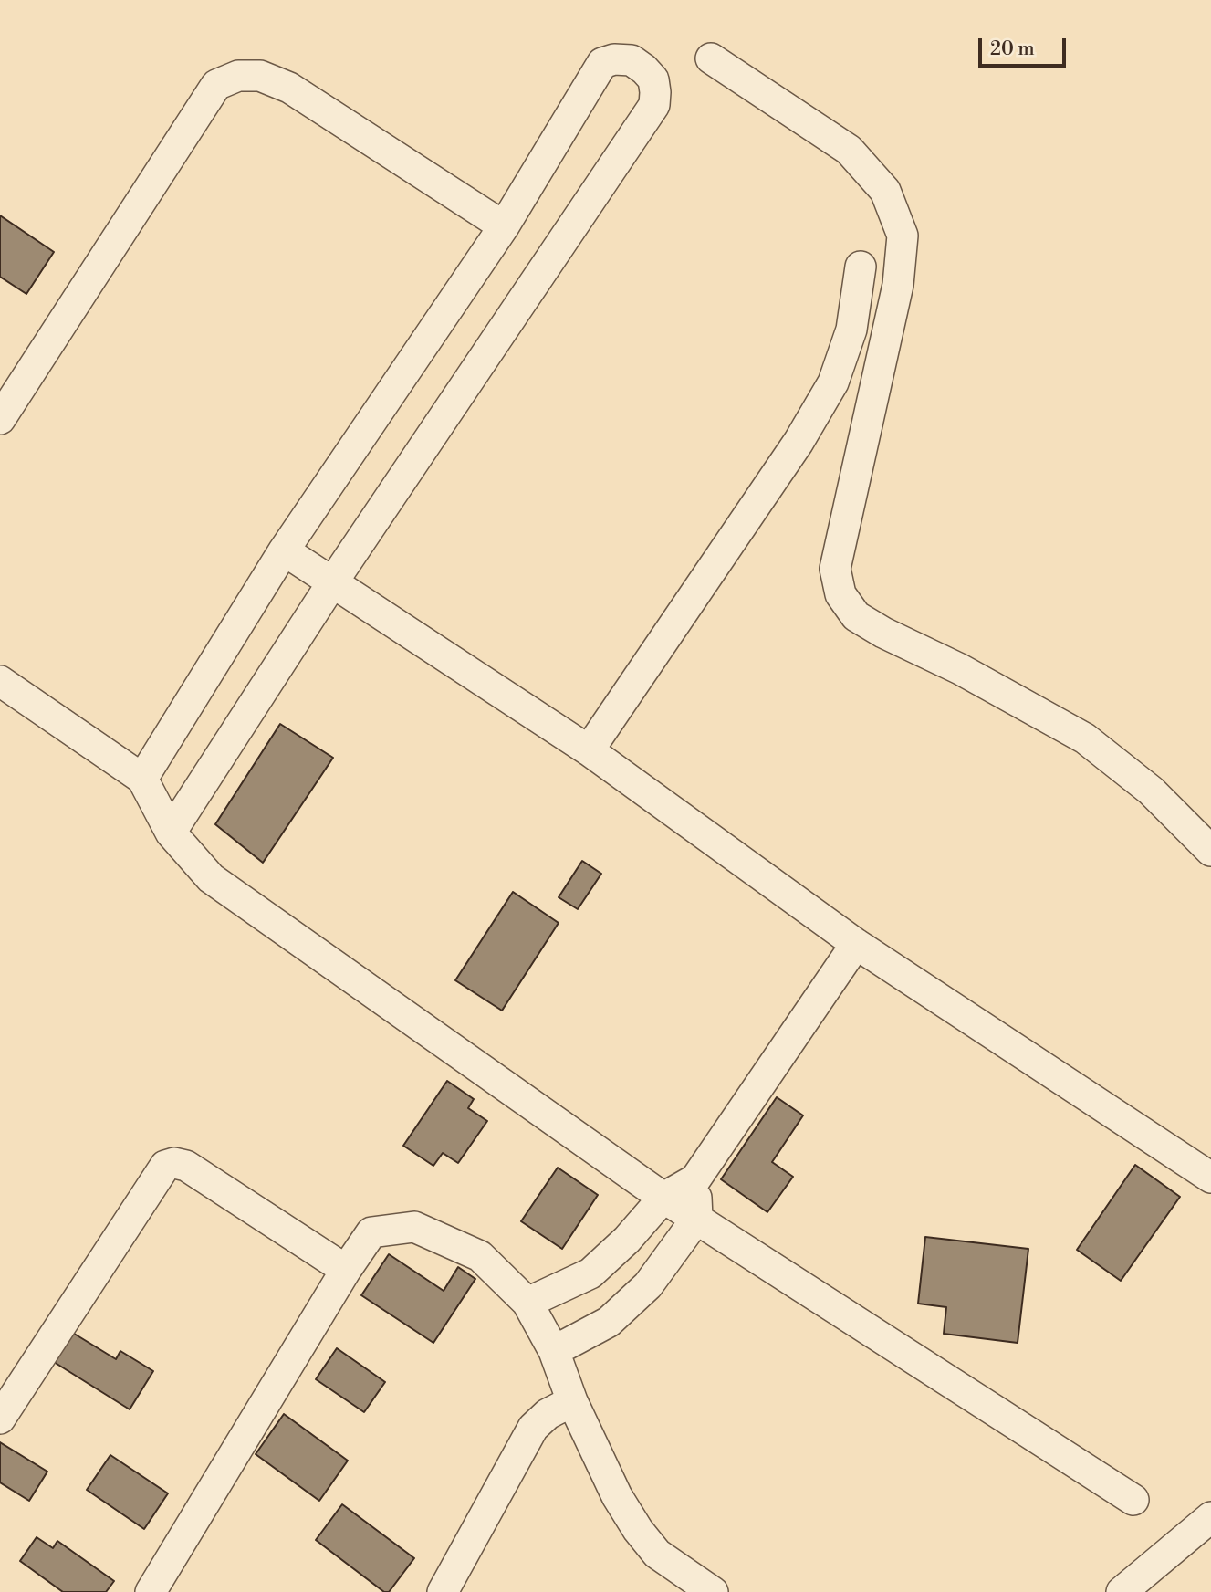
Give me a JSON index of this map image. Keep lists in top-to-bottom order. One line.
{"scale_bar":"20 m"}
